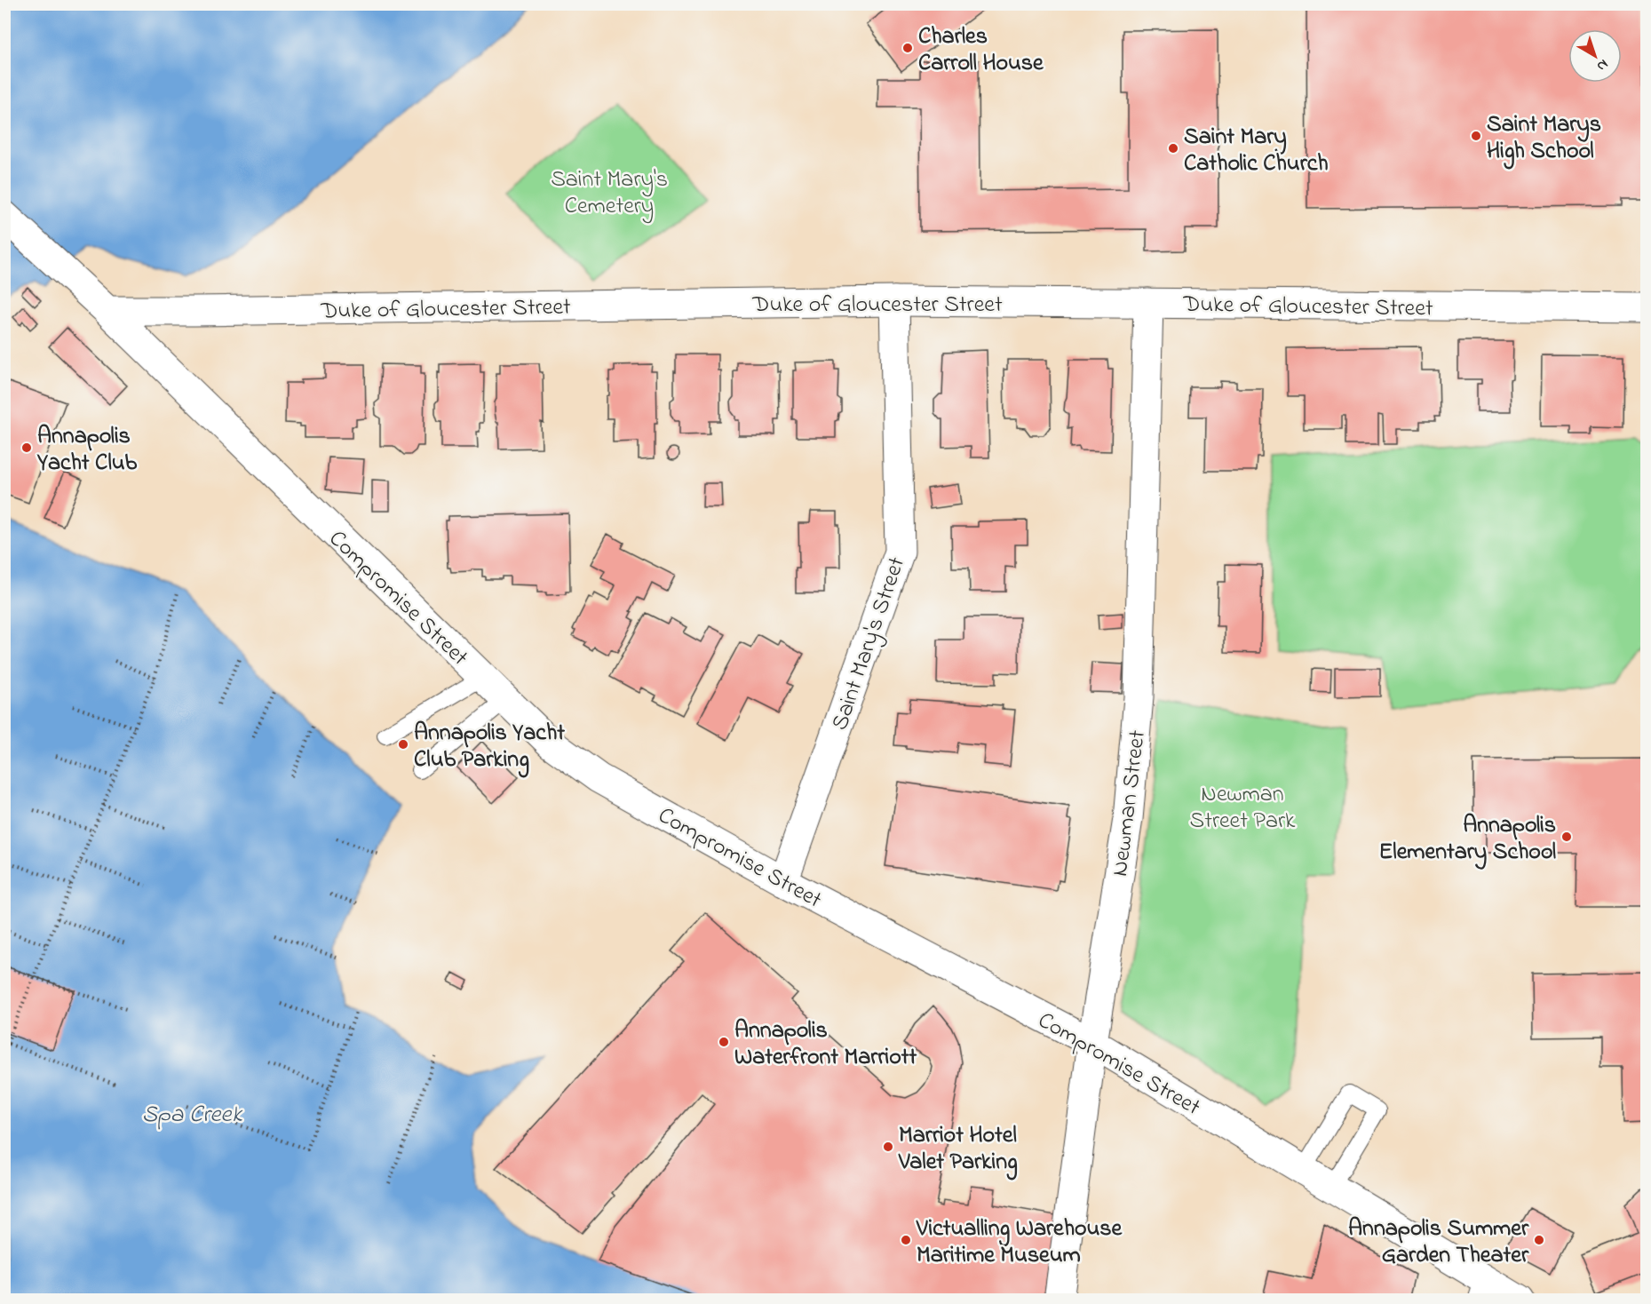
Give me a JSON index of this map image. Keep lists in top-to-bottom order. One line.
{"streets":{"main road":["Duke of Gloucester Street","Compromise Street","Saint Mary's Street","Newman Street"]},"crossings":[["Duke of Gloucester Street","Compromise Street"],["Duke of Gloucester Street","Saint Mary's Street"],["Duke of Gloucester Street","Newman Street"],["Compromise Street","Saint Mary's Street"],["Compromise Street","Newman Street"]],"water":["Spa Creek"],"parks":["Saint Mary's Cemetery","Newman Street Park"],"places":["Charles Carroll House","Saint Marys High School","Saint Mary Catholic Church","Annapolis Yacht Club","Annapolis Yacht Club Parking","Annapolis Elementary School","Annapolis Waterfront Marriott","Marriot Hotel Valet Parking","Victualling Warehouse Maritime Museum","Annapolis Summer Garden Theater"],"north":"bottom right"}
